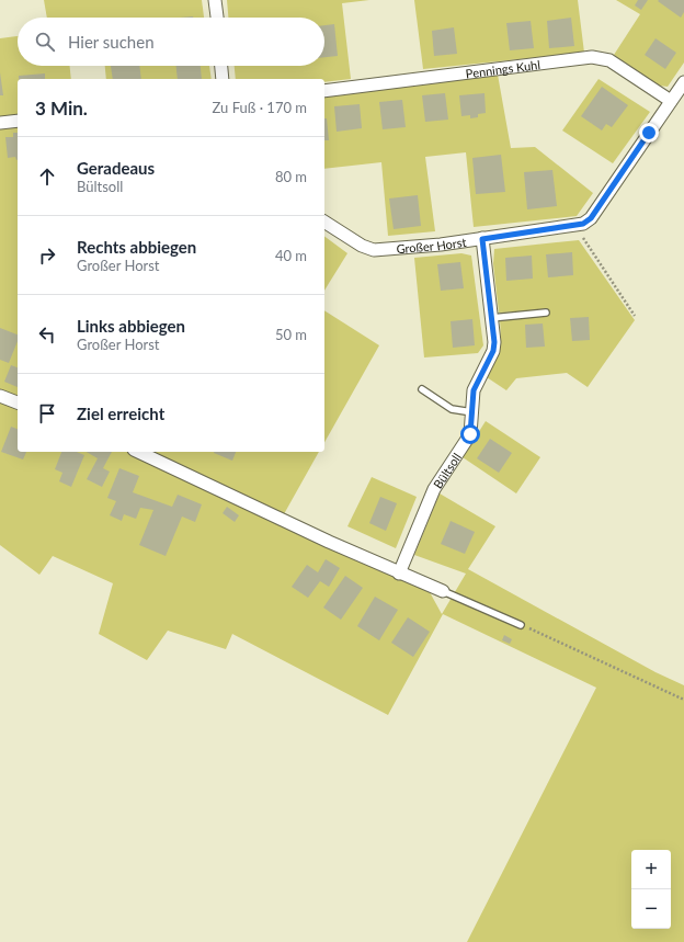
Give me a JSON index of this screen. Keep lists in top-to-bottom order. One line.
{"streets":{"street":["Pennings Kuhl","Großer Horst","Bültsoll"]},"crossings":[["Pennings Kuhl","Großer Horst"],["Großer Horst","Bültsoll"]],"page":{"search":"Hier suchen","heading":["3 Min.","Zu Fuß · 170 m"],"list":[["Geradeaus","Bültsoll","80 m"],["Rechts abbiegen","Großer Horst","40 m"],["Links abbiegen","Großer Horst","50 m"],"Ziel erreicht"],"map_buttons":["+","−"]}}
